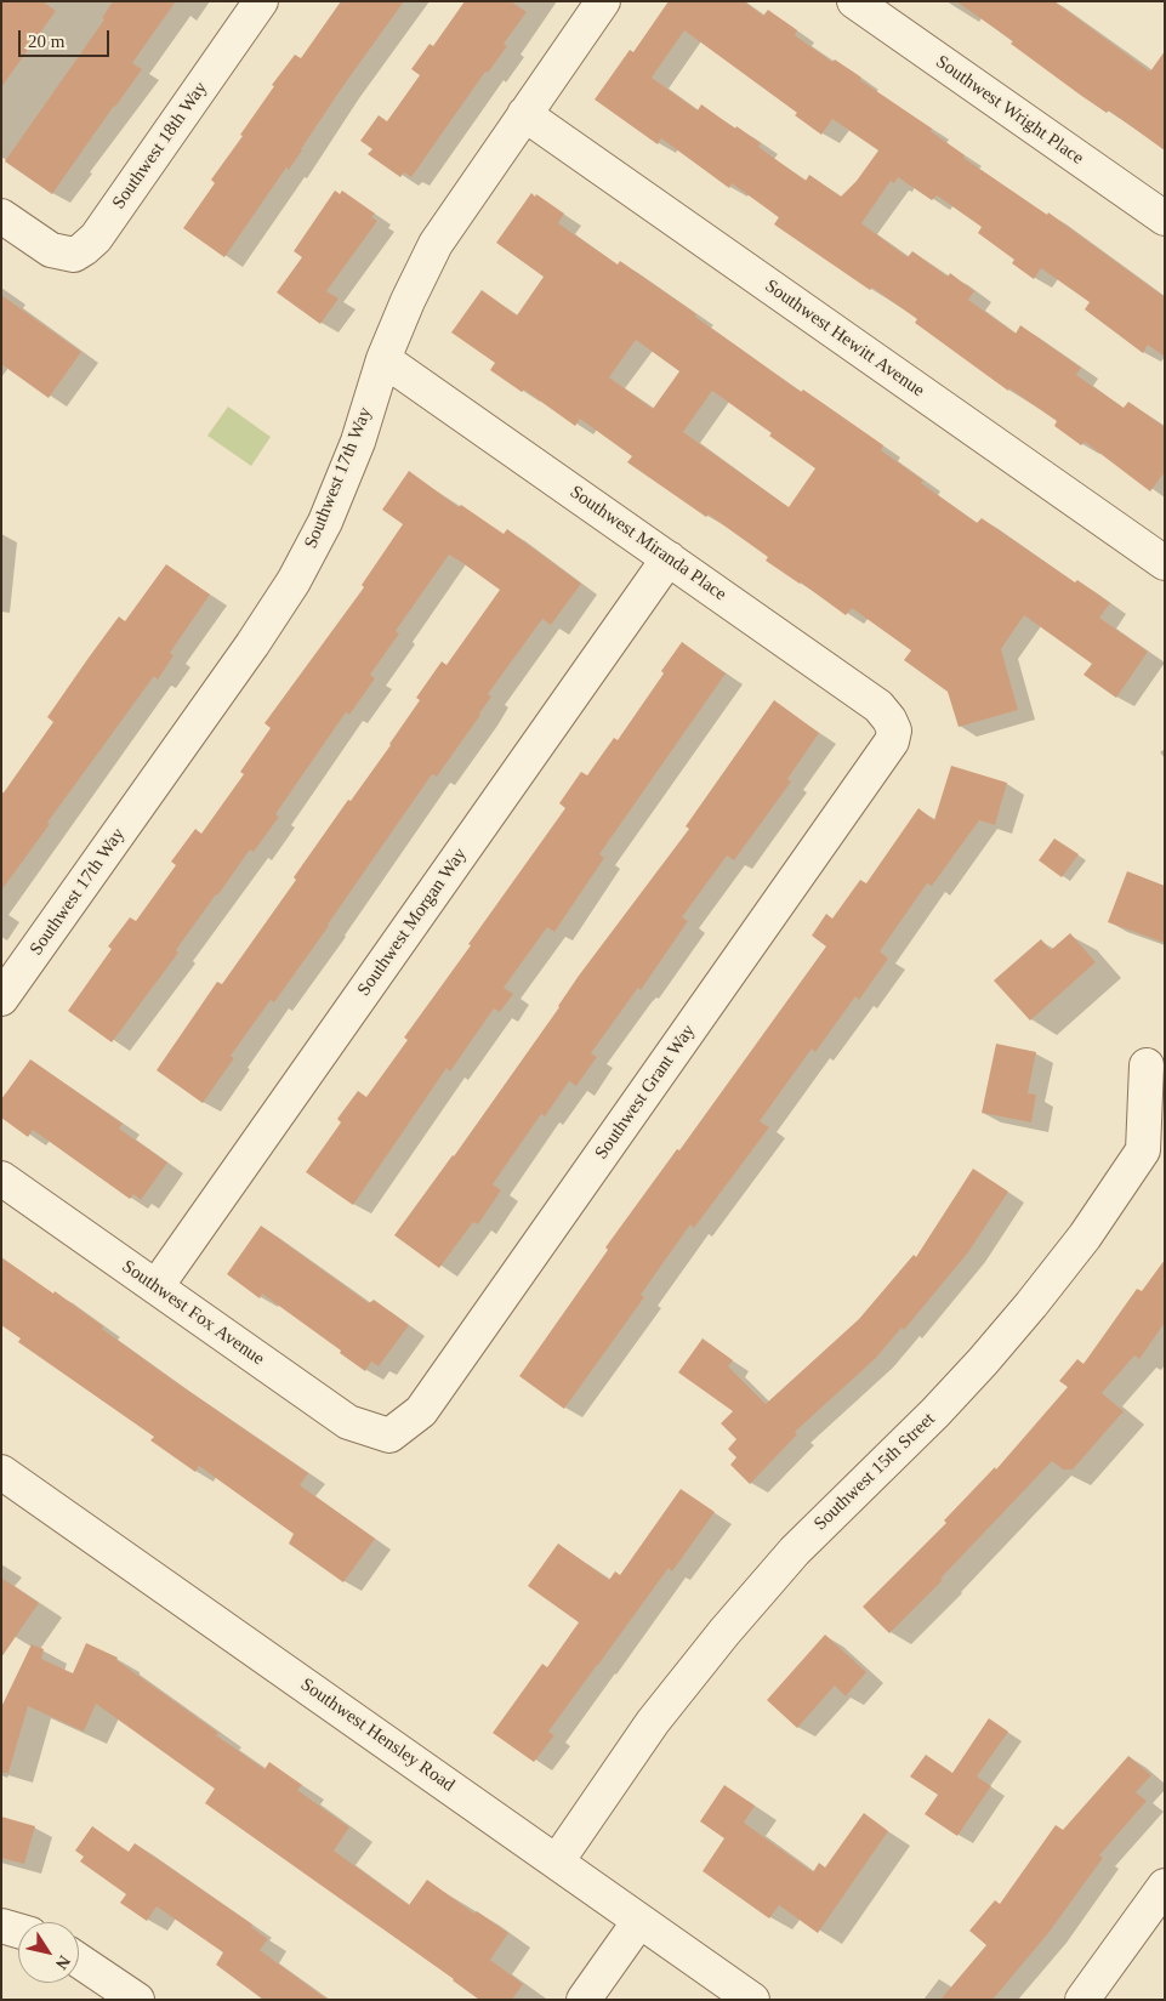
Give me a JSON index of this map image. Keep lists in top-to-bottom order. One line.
{"streets":{"street":["Southwest Wright Place","Southwest 18th Way","Southwest Hewitt Avenue","Southwest 17th Way","Southwest Miranda Place","Southwest Morgan Way","Southwest Grant Way","Southwest Fox Avenue","Southwest 15th Street","Southwest Hensley Road"]},"crossings":[["Southwest Hewitt Avenue","Southwest 17th Way"],["Southwest 17th Way","Southwest Miranda Place"],["Southwest Miranda Place","Southwest Morgan Way"],["Southwest Miranda Place","Southwest Grant Way"],["Southwest Morgan Way","Southwest Fox Avenue"],["Southwest Grant Way","Southwest Fox Avenue"],["Southwest 15th Street","Southwest Hensley Road"]],"scale_bar":"20 m","north":"bottom right"}
